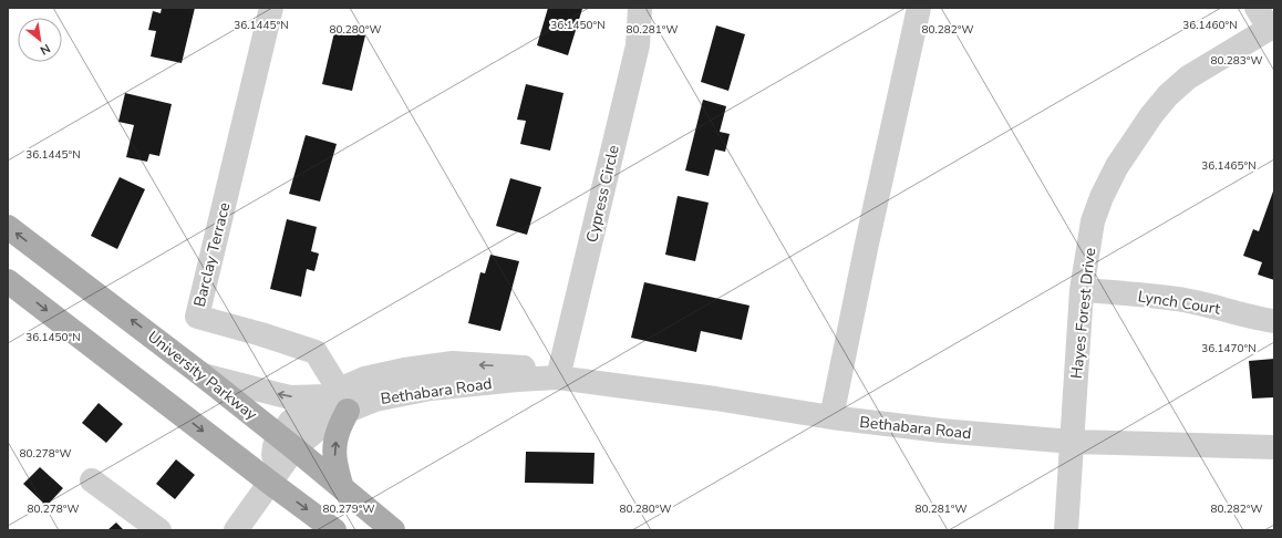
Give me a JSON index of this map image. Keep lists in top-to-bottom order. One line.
{"streets":{"main road":["University Parkway"],"street":["Cypress Circle","Barclay Terrace","Lynch Court","Hayes Forest Drive","Bethabara Road"]},"crossings":[["Cypress Circle","Bethabara Road"],["Barclay Terrace","Bethabara Road"],["Lynch Court","Hayes Forest Drive"],["Hayes Forest Drive","Bethabara Road"],["University Parkway","Bethabara Road"]],"north":"bottom right","coordinates":["36.1445°N","36.1450°N","36.1460°N","80.280°W","80.281°W","80.282°W","80.283°W","36.1465°N","36.1470°N","80.278°W","80.279°W"]}
